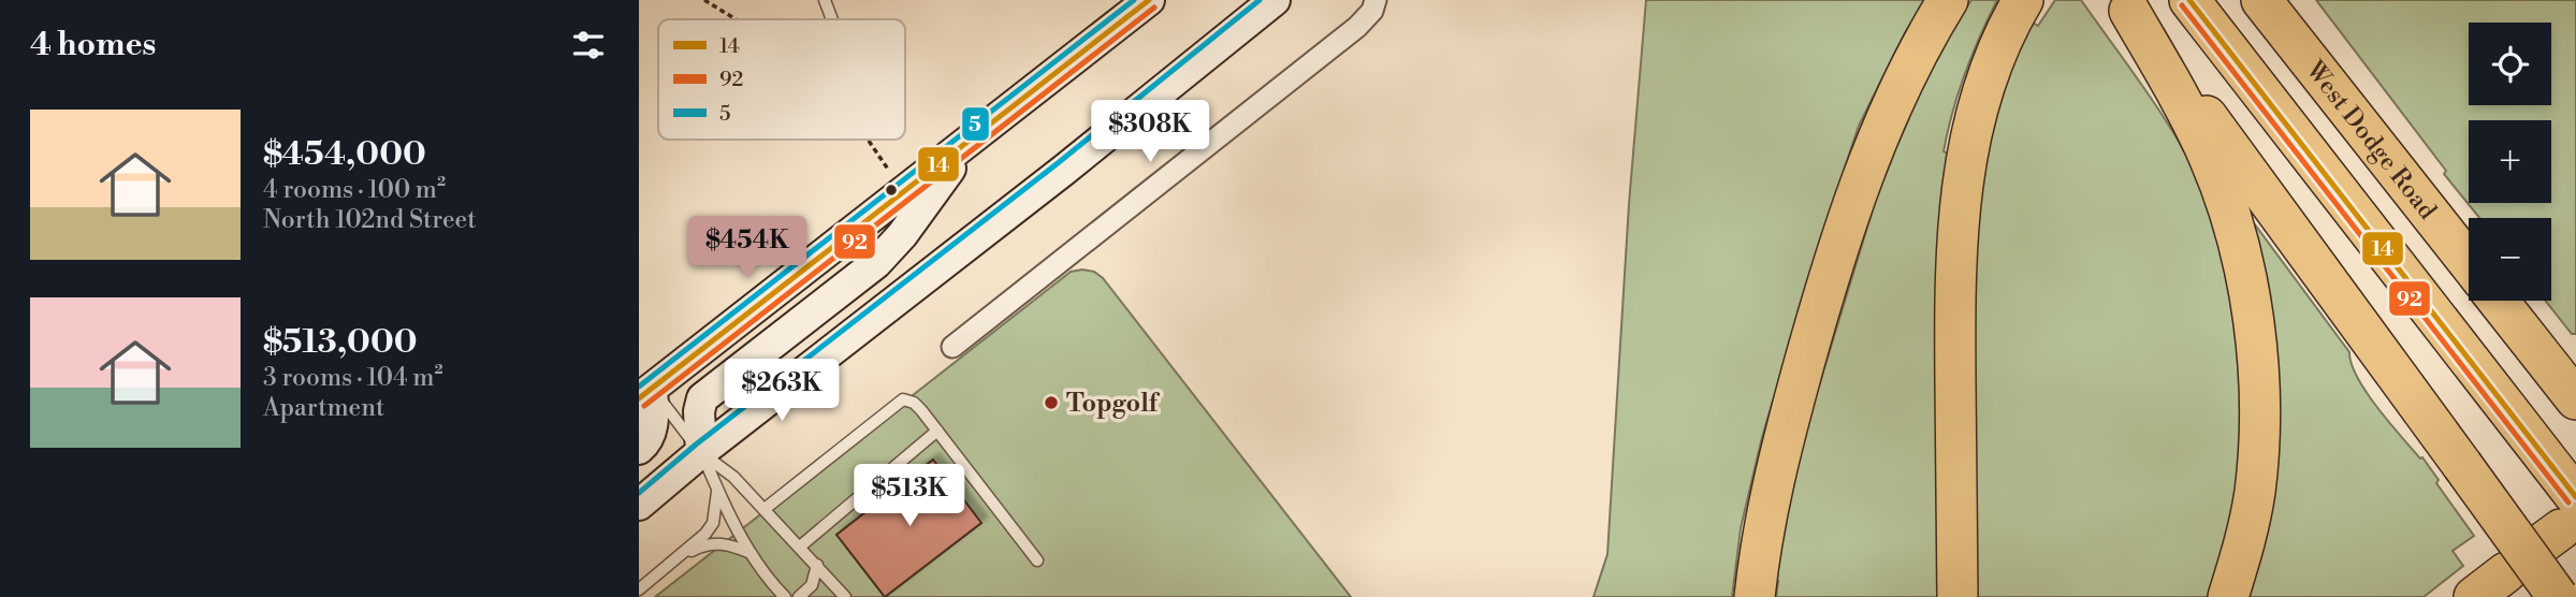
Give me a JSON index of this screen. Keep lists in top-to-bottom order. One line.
{"streets":{"highway":["West Dodge Road"]},"places":["Topgolf"],"lines":["transit line 14","transit line 5","transit line 92"],"legend":["14","92","5"],"page":{"heading":"4 homes","map_buttons":["+","−"],"list":[{"name":"$454,000","note":"4 rooms · 100 m² · North 102nd Street"},{"name":"$513,000","note":"3 rooms · 104 m² · Apartment"}],"price":["$308K","$454K","$263K","$513K"]}}
